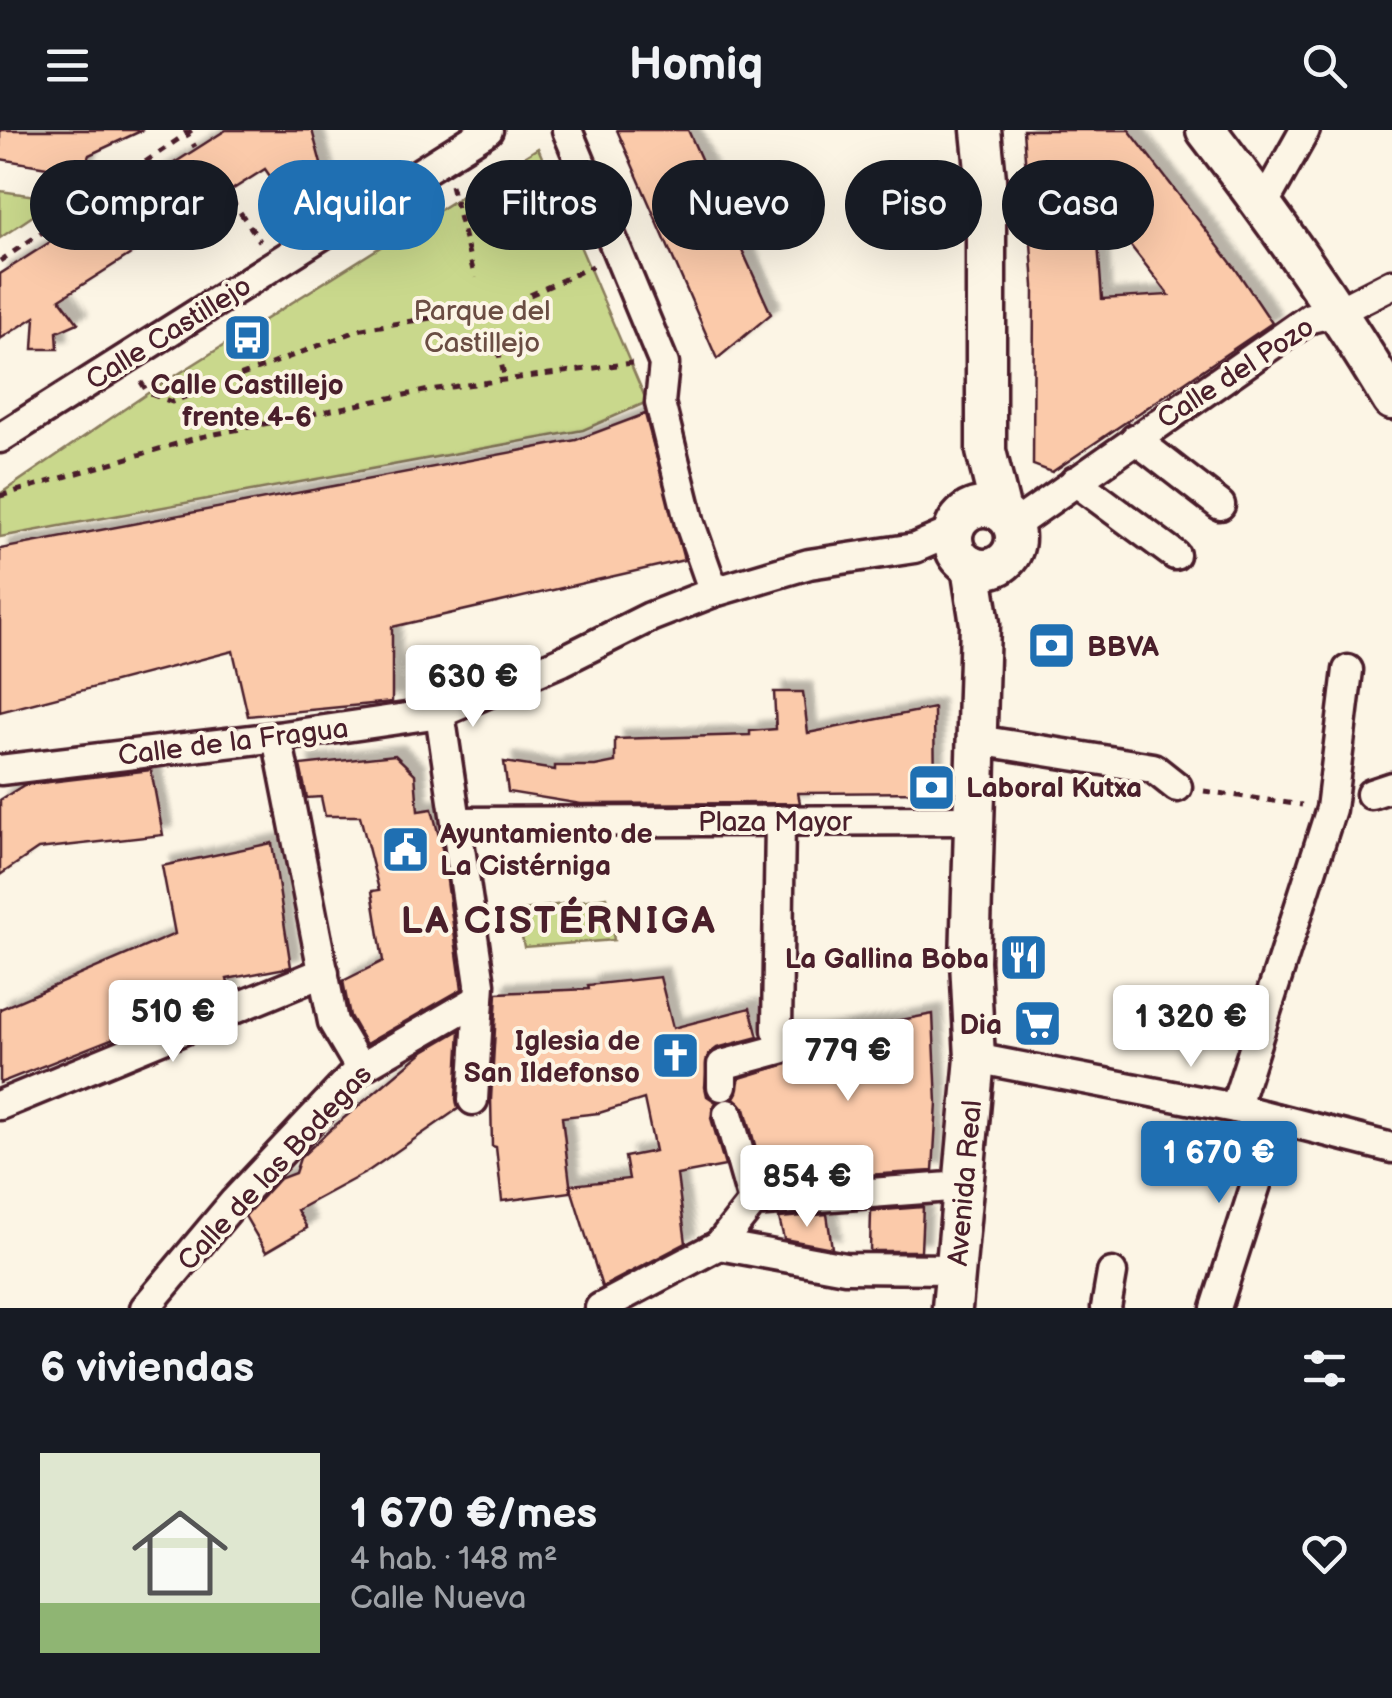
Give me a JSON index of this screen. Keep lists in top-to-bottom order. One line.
{"streets":{"street":["Calle Castillejo","Calle del Pozo","Calle de la Fragua","Plaza Mayor","Calle de las Bodegas","Avenida Real"]},"crossings":[["Calle del Pozo","Calle de la Fragua"]],"districts":["LA CISTÉRNIGA"],"parks":["Parque del Castillejo"],"places":{"bus stop":["Calle Castillejo frente 4-6"],"bank":["BBVA","Laboral Kutxa"],"public building":["Ayuntamiento de La Cistérniga"],"restaurant":["La Gallina Boba"],"supermarket":["Dia"],"church":["Iglesia de San Ildefonso"]},"page":{"header":"Homiq","chip":["Comprar","Alquilar","Filtros","Nuevo","Piso","Casa"],"price":["630 €","510 €","1 320 €","779 €","1 670 €","854 €"],"heading":"6 viviendas","list":[{"name":"1 670 €/mes","note":"4 hab. · 148 m² · Calle Nueva"}]}}
